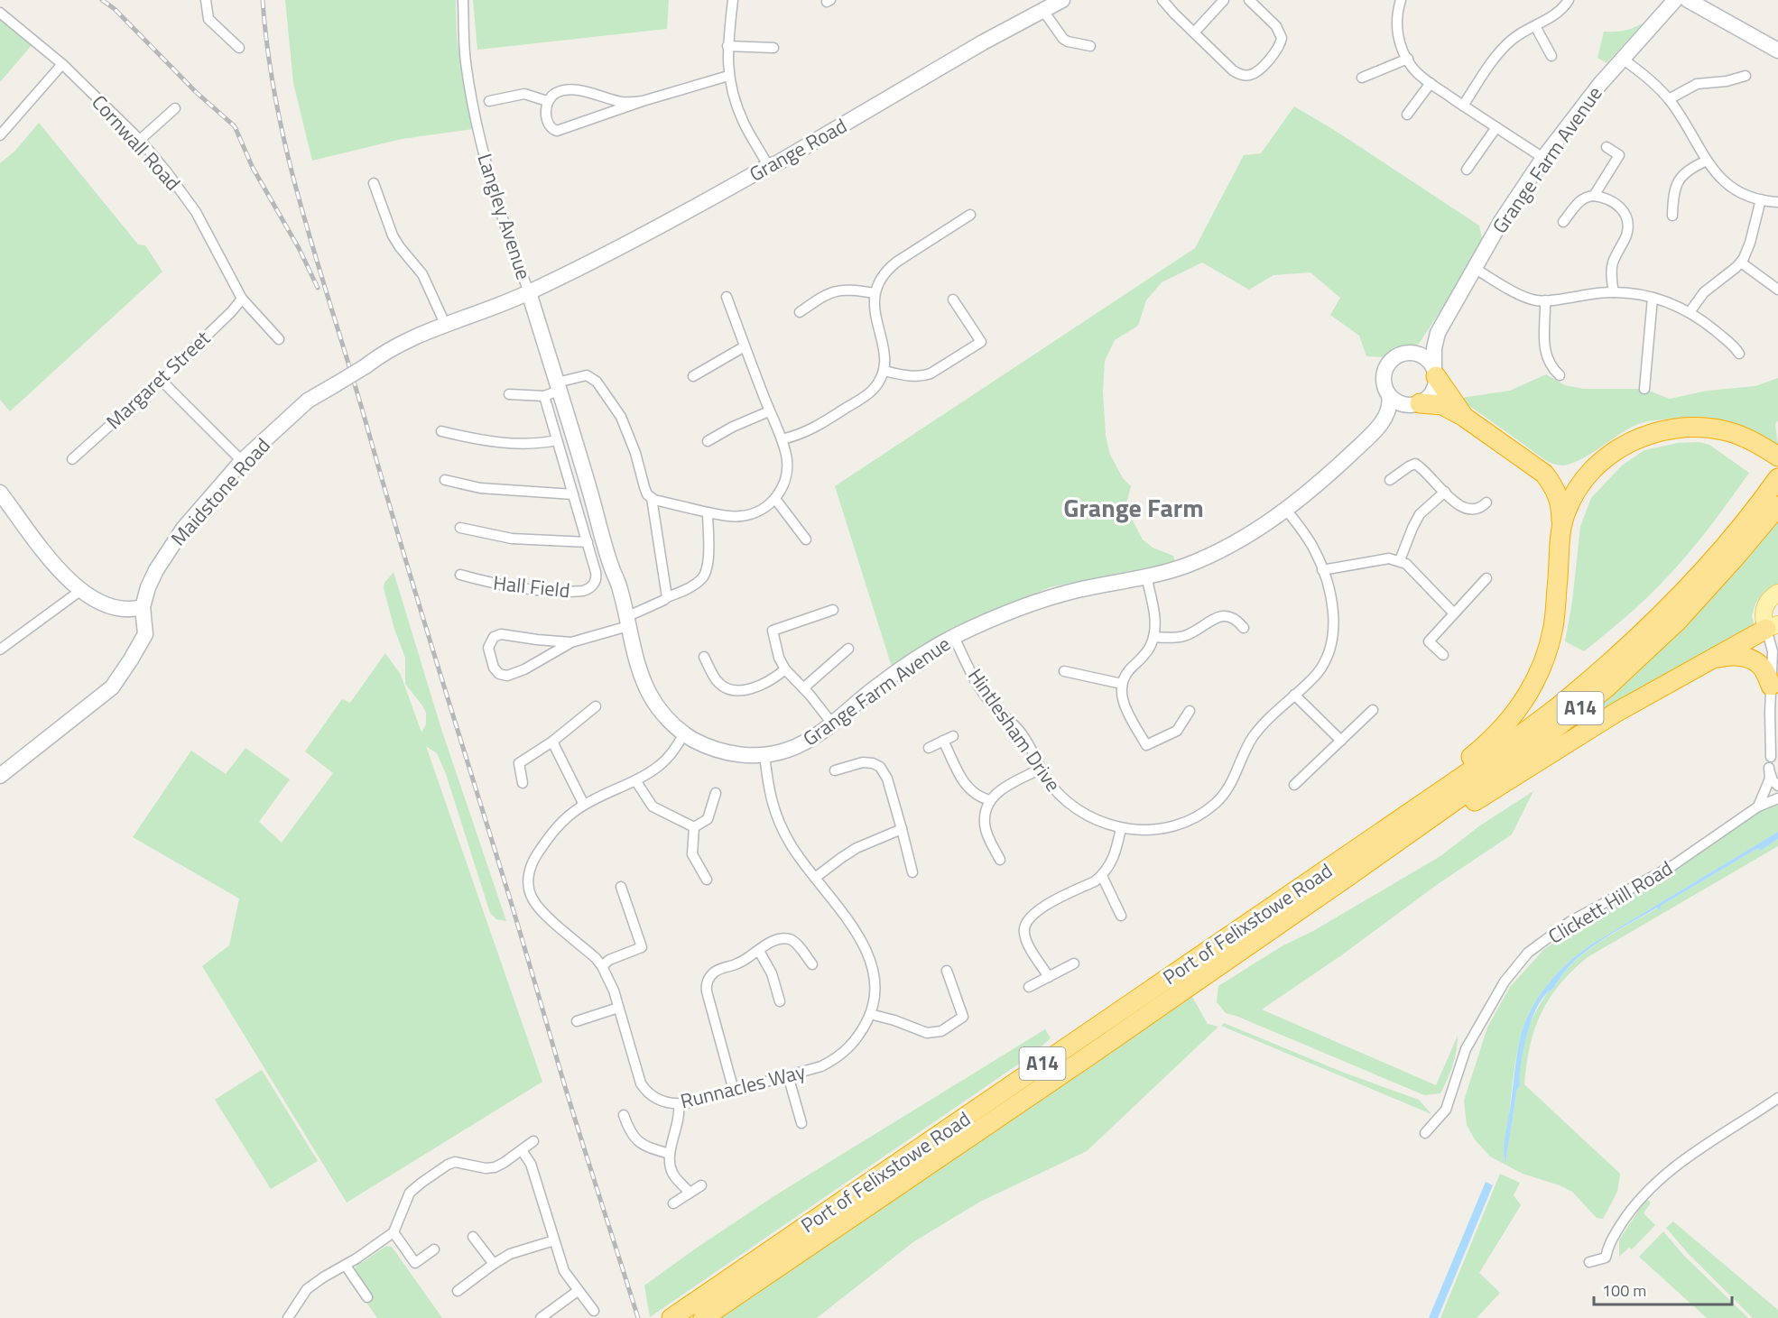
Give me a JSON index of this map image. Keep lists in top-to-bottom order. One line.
{"streets":{"highway":["A14","Port of Felixstowe Road"],"street":["Cornwall Road","Grange Road","Grange Farm Avenue","Langley Avenue","Margaret Street","Maidstone Road","Hall Field","Hintlesham Drive","Clickett Hill Road","Runnacles Way"]},"crossings":[["Cornwall Road","Margaret Street"],["Grange Road","Grange Farm Avenue"],["Grange Road","Langley Avenue"],["Grange Road","Maidstone Road"],["Grange Farm Avenue","Langley Avenue"],["Grange Farm Avenue","Maidstone Road"],["Grange Farm Avenue","Hintlesham Drive"],["Grange Farm Avenue","Runnacles Way"],["Langley Avenue","Maidstone Road"]],"districts":["Grange Farm"],"scale_bar":"100 m"}
